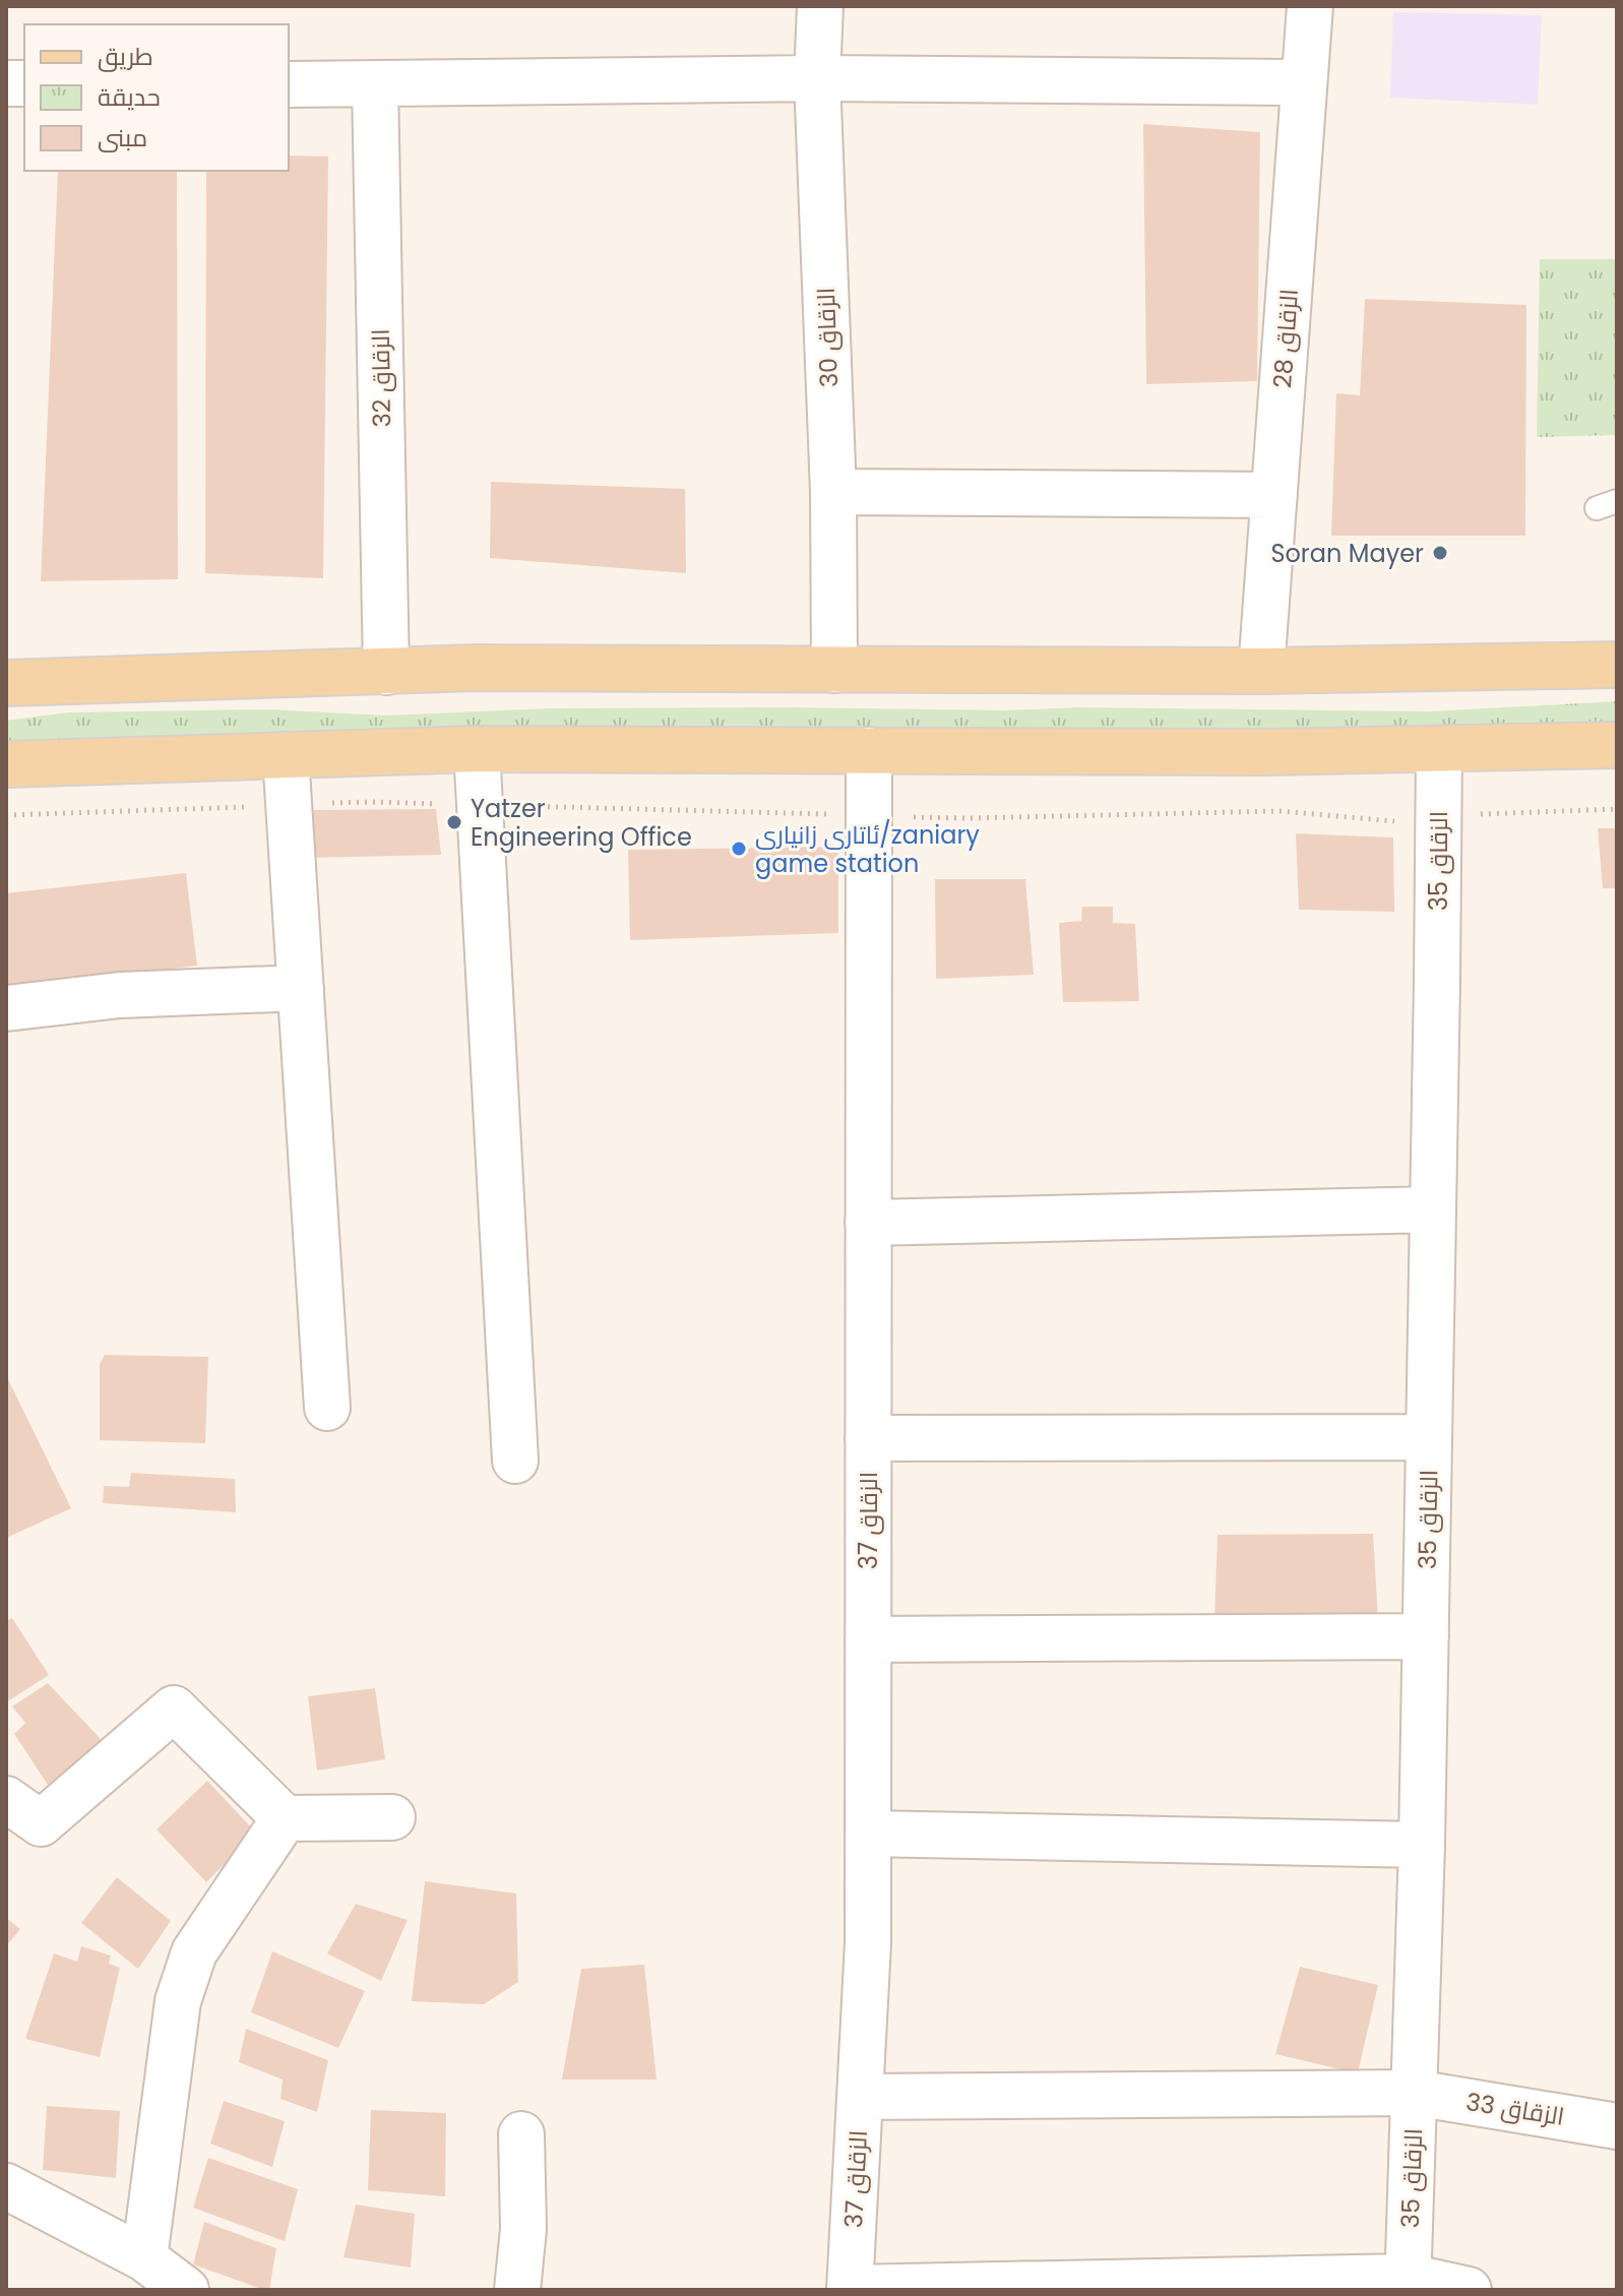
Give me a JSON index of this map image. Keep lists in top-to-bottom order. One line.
{"streets":{"street":["الزقاق 30","الزقاق 28","الزقاق 32","الزقاق 35","الزقاق 37","الزقاق 33"]},"crossings":[["الزقاق 35","الزقاق 33"],["الزقاق 37","الزقاق 33"]],"places":["Soran Mayer","Yatzer Engineering Office","ئاتاری زانیاری/zaniary game station"],"legend":["طريق","حديقة","مبنى"]}
